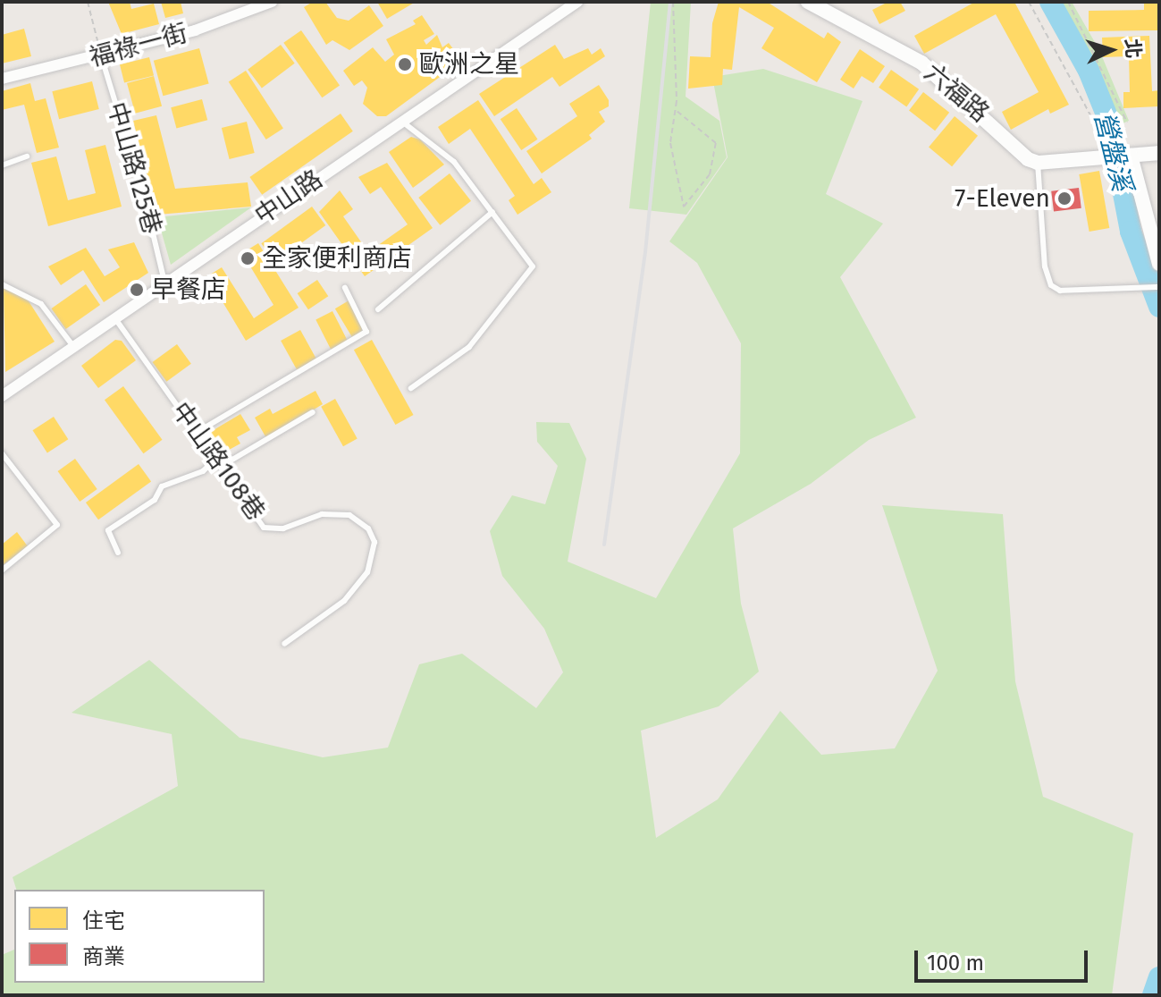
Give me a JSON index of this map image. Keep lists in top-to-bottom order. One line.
{"streets":{"street":["福祿一街","六福路","中山路"],"lane":["中山路125巷","中山路108巷"]},"crossings":[["福祿一街","中山路125巷"],["中山路125巷","中山路"],["中山路","中山路108巷"]],"water":["營盤溪"],"places":["歐洲之星","7-Eleven","全家便利商店","早餐店"],"legend":["住宅","商業"],"scale_bar":"100 m","north":"right"}
